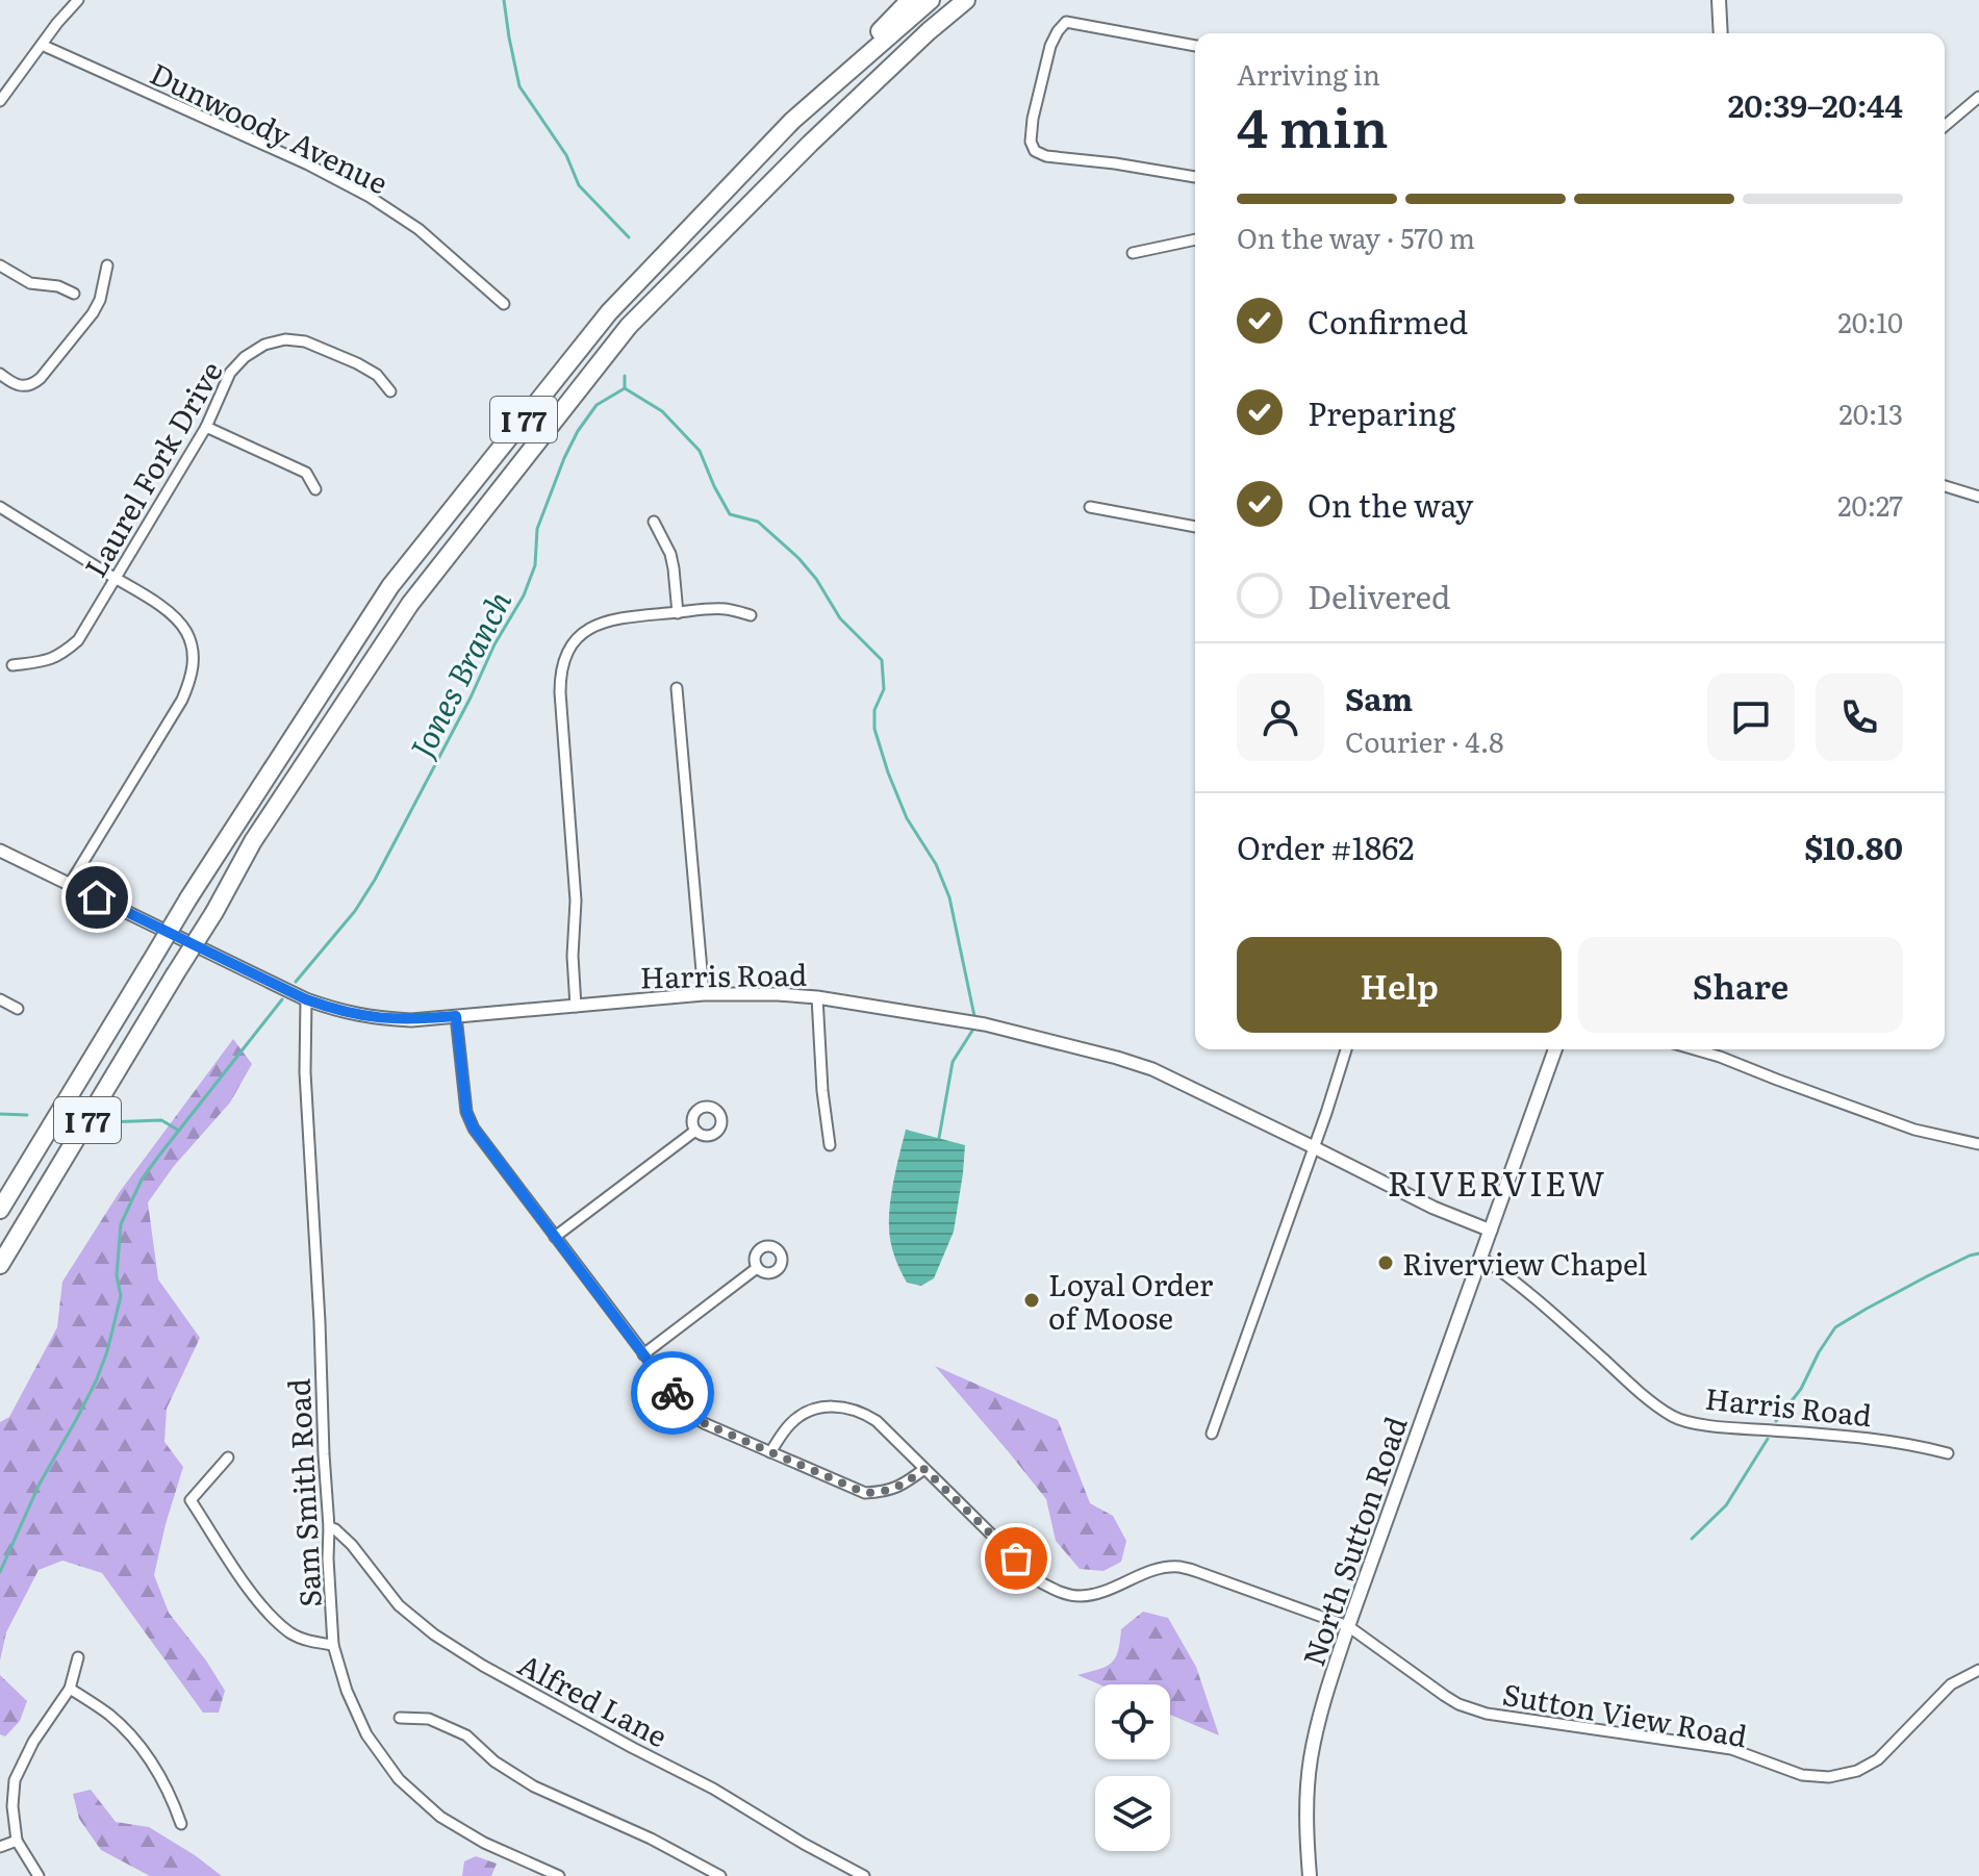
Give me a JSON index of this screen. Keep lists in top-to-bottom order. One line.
{"streets":{"highway":["I 77"],"main road":["North Sutton Road"],"street":["Dunwoody Avenue","Laurel Fork Drive","Harris Road","Sam Smith Road","Alfred Lane","Sutton View Road"]},"crossings":[["Harris Road","Sam Smith Road"],["Harris Road","North Sutton Road"],["Sam Smith Road","Alfred Lane"],["North Sutton Road","Sutton View Road"]],"districts":["RIVERVIEW"],"water":["Jones Branch"],"places":["Riverview Chapel","Loyal Order of Moose"],"page":{"heading":["4 min","Arriving in","20:39–20:44"],"panel":["Sam","Courier · 4.8","Order #1862","$10.80"],"bar":"On the way · 570 m","list":[["Confirmed","20:10"],["Preparing","20:13"],["On the way","20:27"],"Delivered"],"buttons":["Help","Share"]}}
